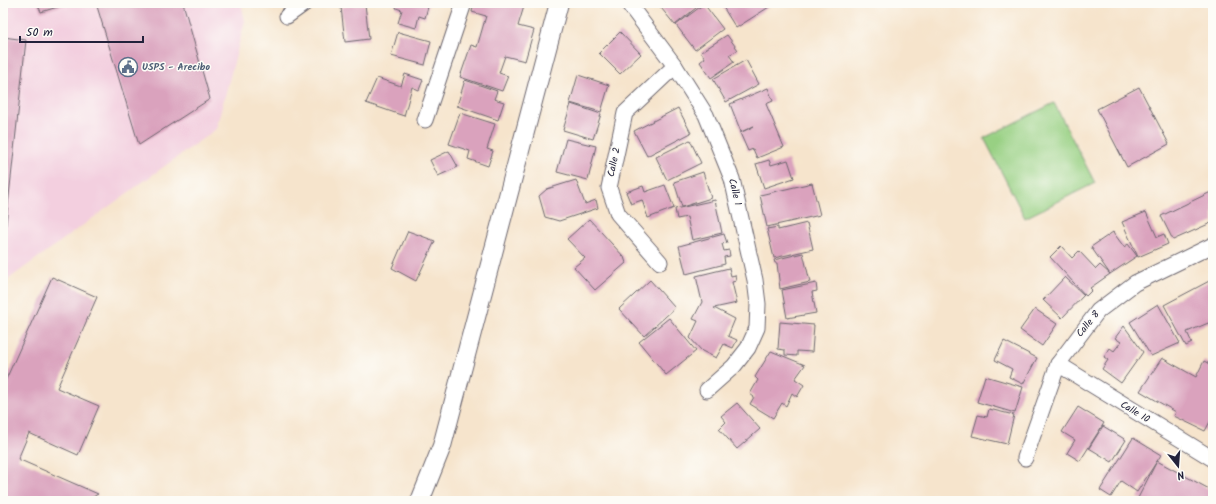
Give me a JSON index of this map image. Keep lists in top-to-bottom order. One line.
{"streets":{"street":["Calle 2","Calle 1","Calle 8","Calle 10"]},"crossings":[["Calle 2","Calle 1"],["Calle 8","Calle 10"]],"places":{"public building":["USPS - Arecibo"]},"scale_bar":"50 m","north":"bottom"}
